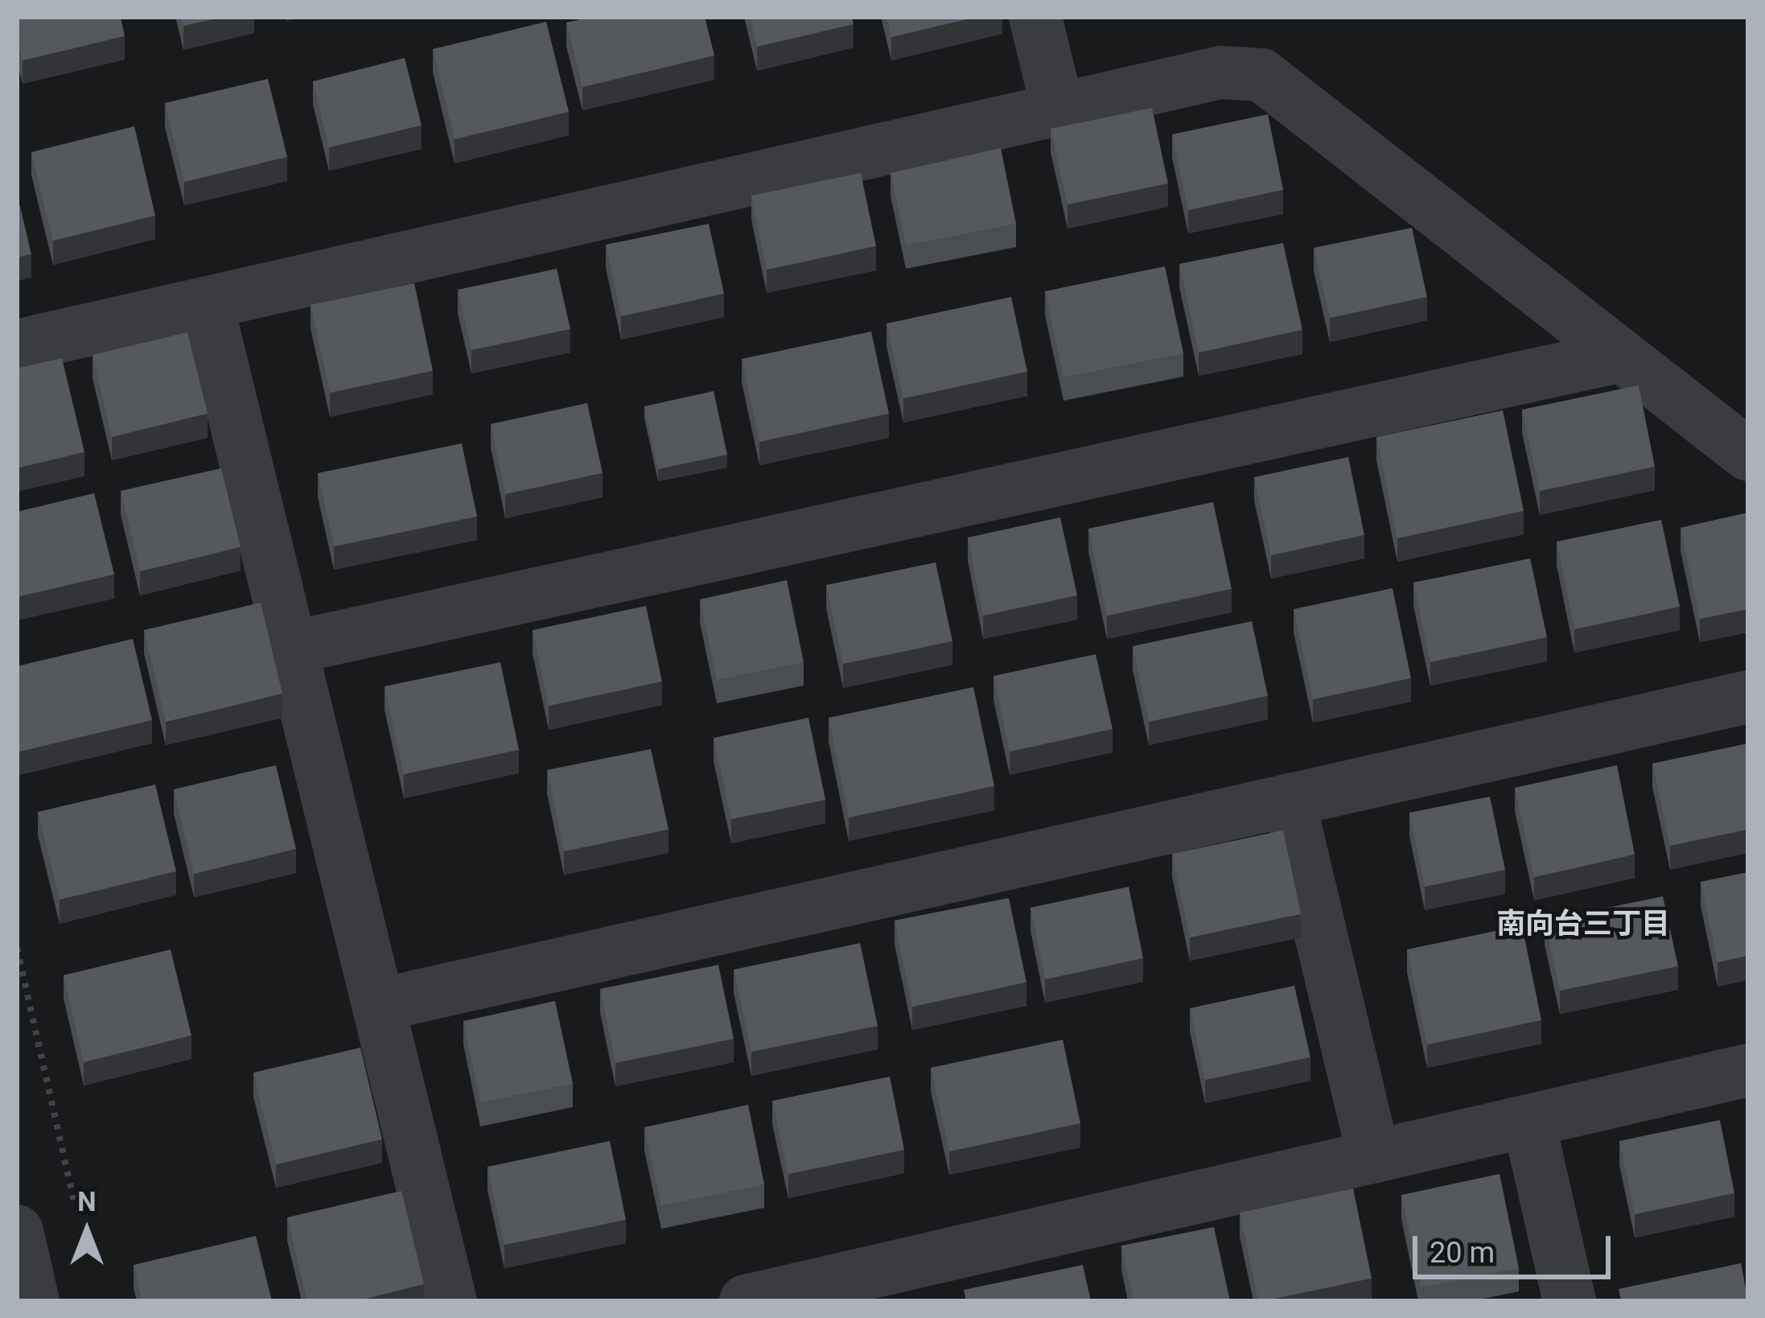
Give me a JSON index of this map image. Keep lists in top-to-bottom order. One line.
{"districts":["南向台三丁目"],"scale_bar":"20 m","north":"top"}
